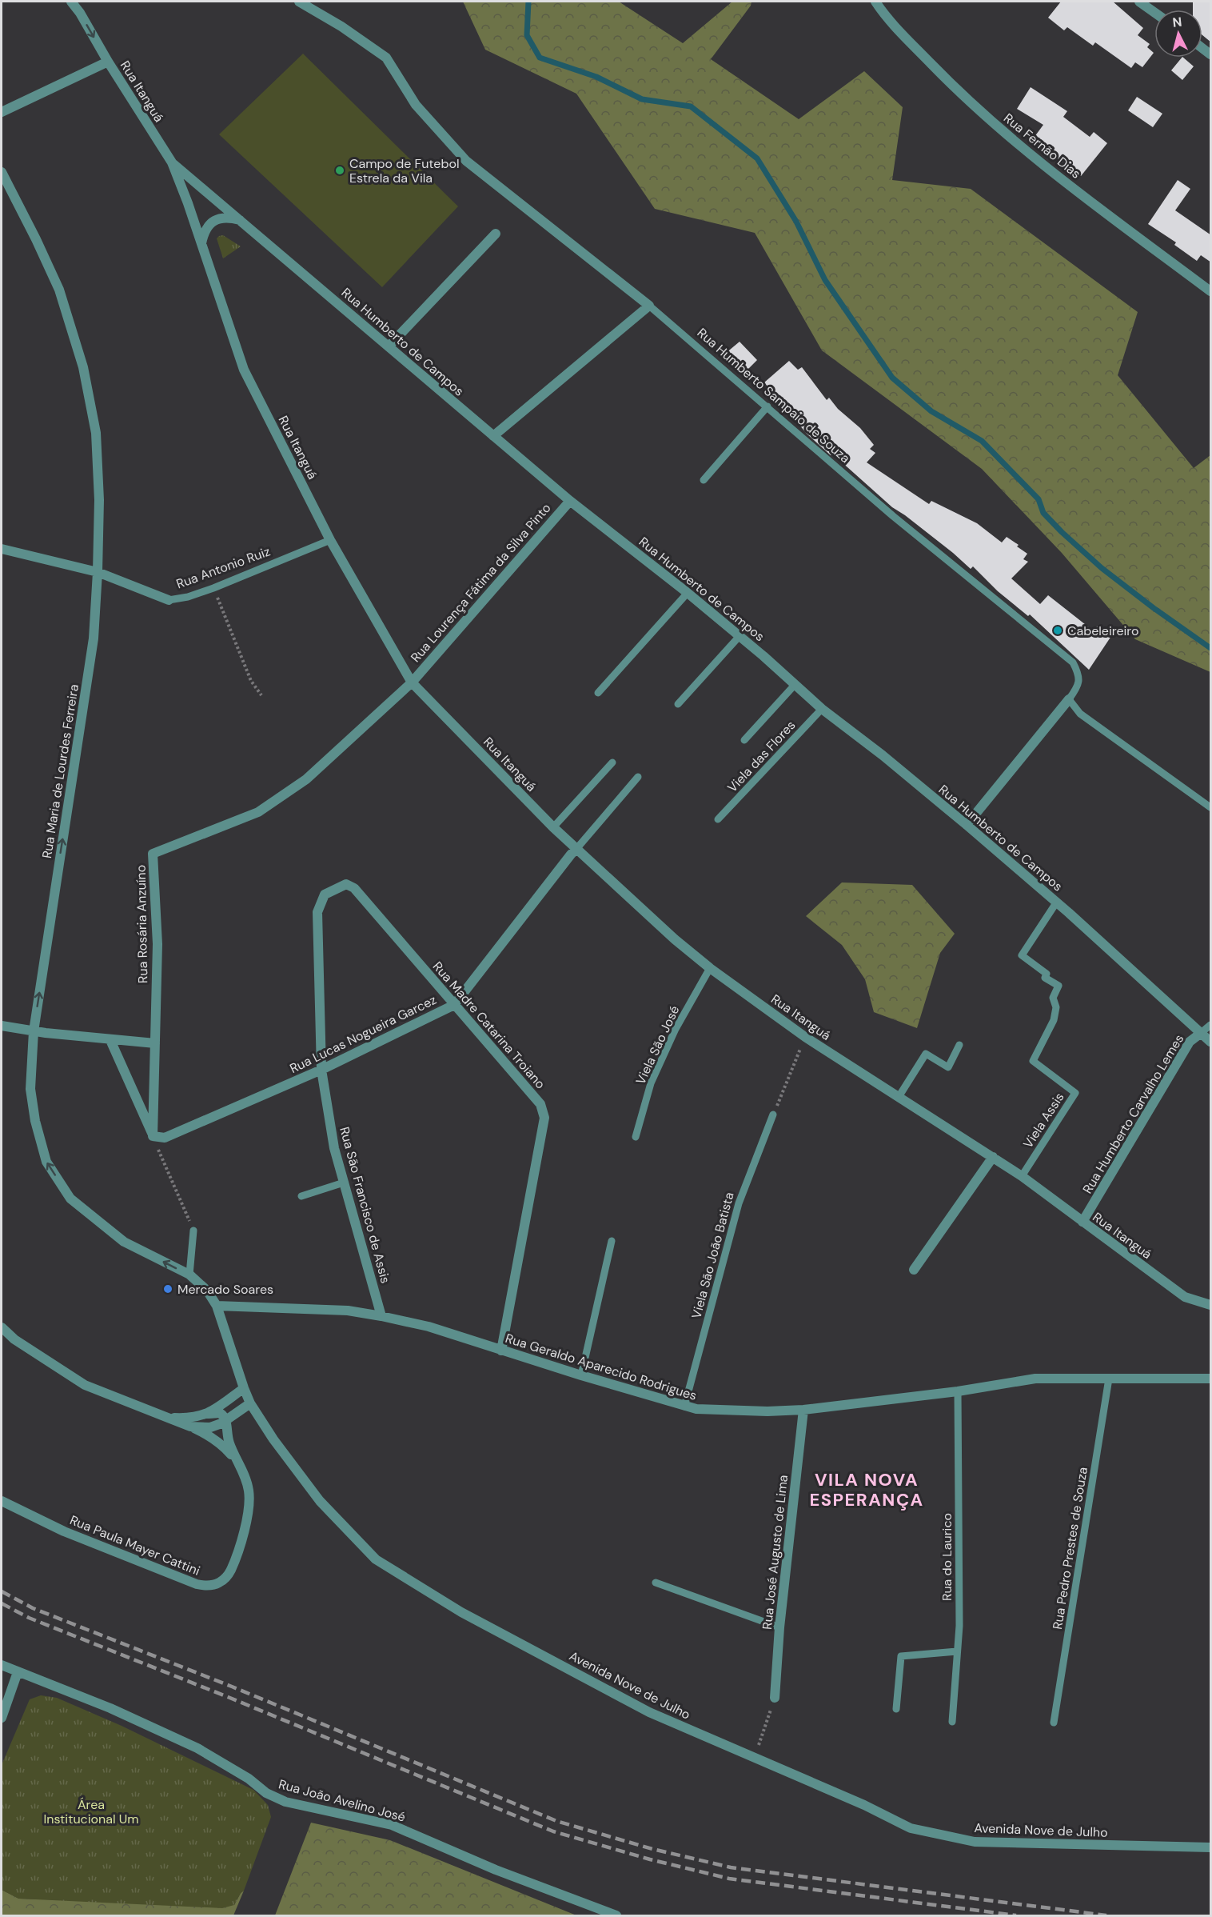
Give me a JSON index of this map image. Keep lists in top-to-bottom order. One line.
{"streets":{"street":["Rua Itanguá","Rua Fernão Dias","Rua Humberto de Campos","Rua Humberto Sampaio de Souza","Rua Antonio Ruiz","Rua Lourença Fátima da Silva Pinto","Rua Maria de Lourdes Ferreira","Rua Rosária Anzuíno","Rua Madre Catarina Troiano","Rua Lucas Nogueira Garcez","Rua Humberto Carvalho Lemes","Rua São Francisco de Assis","Rua Geraldo Aparecido Rodrigues","Rua Paula Mayer Cattini","Rua José Augusto de Lima","Avenida Nove de Julho","Rua João Avelino José"],"lane":["Viela das Flores","Viela São José","Viela Assis","Viela São João Batista","Rua Pedro Prestes de Souza","Rua do Laurico"]},"crossings":[["Rua Itanguá","Rua Humberto de Campos"],["Rua Itanguá","Rua Antonio Ruiz"],["Rua Itanguá","Rua Lourença Fátima da Silva Pinto"],["Rua Itanguá","Rua Rosária Anzuíno"],["Rua Itanguá","Rua Lucas Nogueira Garcez"],["Rua Itanguá","Viela São José"],["Rua Itanguá","Rua Humberto Carvalho Lemes"],["Rua Itanguá","Viela Assis"],["Rua Humberto de Campos","Rua Lourença Fátima da Silva Pinto"],["Rua Humberto de Campos","Viela das Flores"],["Rua Humberto de Campos","Rua Humberto Carvalho Lemes"],["Rua Humberto de Campos","Viela Assis"],["Rua Antonio Ruiz","Rua Maria de Lourdes Ferreira"],["Rua Lourença Fátima da Silva Pinto","Rua Rosária Anzuíno"],["Rua Maria de Lourdes Ferreira","Rua Geraldo Aparecido Rodrigues"],["Rua Maria de Lourdes Ferreira","Avenida Nove de Julho"],["Rua Rosária Anzuíno","Rua Lucas Nogueira Garcez"],["Rua Madre Catarina Troiano","Rua Lucas Nogueira Garcez"],["Rua Madre Catarina Troiano","Rua São Francisco de Assis"],["Rua Madre Catarina Troiano","Rua Geraldo Aparecido Rodrigues"],["Rua Lucas Nogueira Garcez","Rua São Francisco de Assis"],["Rua São Francisco de Assis","Rua Geraldo Aparecido Rodrigues"],["Viela São João Batista","Rua Geraldo Aparecido Rodrigues"],["Rua Geraldo Aparecido Rodrigues","Rua Pedro Prestes de Souza"],["Rua Geraldo Aparecido Rodrigues","Rua José Augusto de Lima"],["Rua Geraldo Aparecido Rodrigues","Rua do Laurico"],["Rua Geraldo Aparecido Rodrigues","Avenida Nove de Julho"]],"one_way":["Rua Maria de Lourdes Ferreira"],"districts":["VILA NOVA ESPERANÇA"],"parks":["Área Institucional Um"],"places":["Campo de Futebol Estrela da Vila","Cabeleireiro","Mercado Soares"],"north":"top"}
